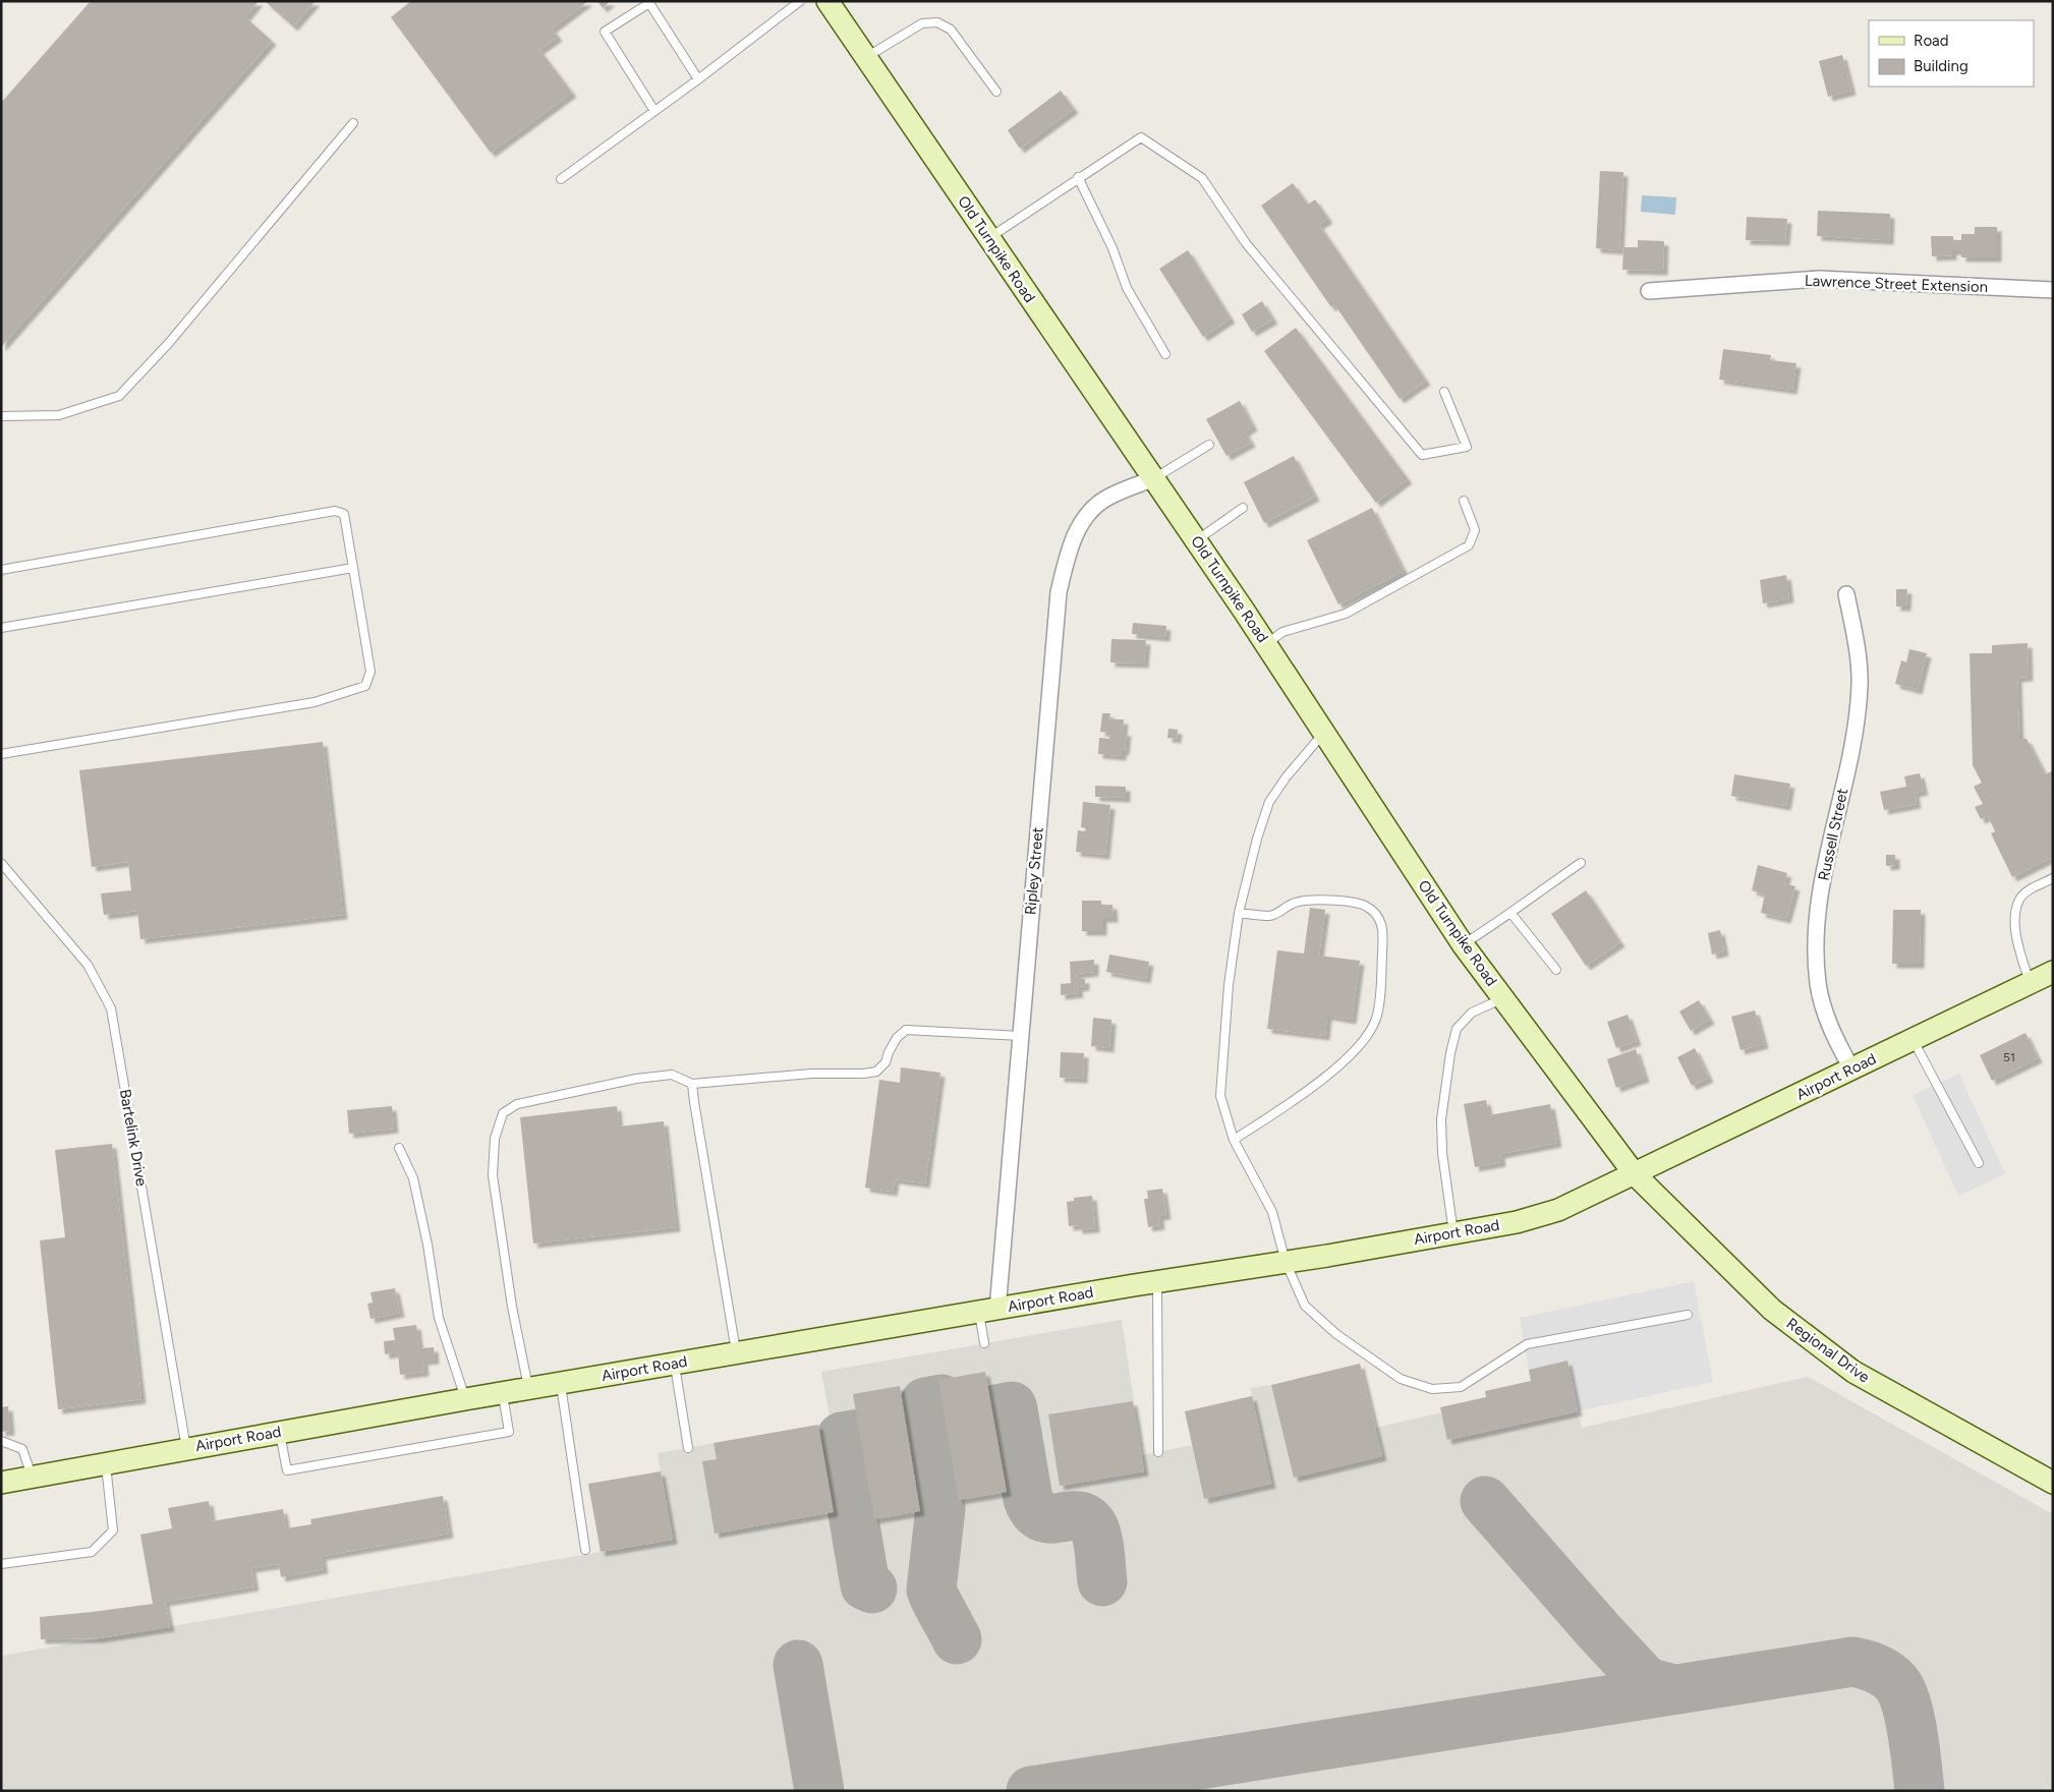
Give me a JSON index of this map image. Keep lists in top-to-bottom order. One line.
{"streets":{"street":["Old Turnpike Road","Lawrence Street Extension","Russell Street","Ripley Street","Airport Road","Regional Drive"],"lane":["Bartelink Drive"]},"crossings":[["Old Turnpike Road","Ripley Street"],["Old Turnpike Road","Airport Road"],["Old Turnpike Road","Regional Drive"],["Russell Street","Airport Road"],["Ripley Street","Airport Road"],["Airport Road","Bartelink Drive"],["Airport Road","Regional Drive"]],"house_numbers":["51"],"legend":["Road","Building"]}
